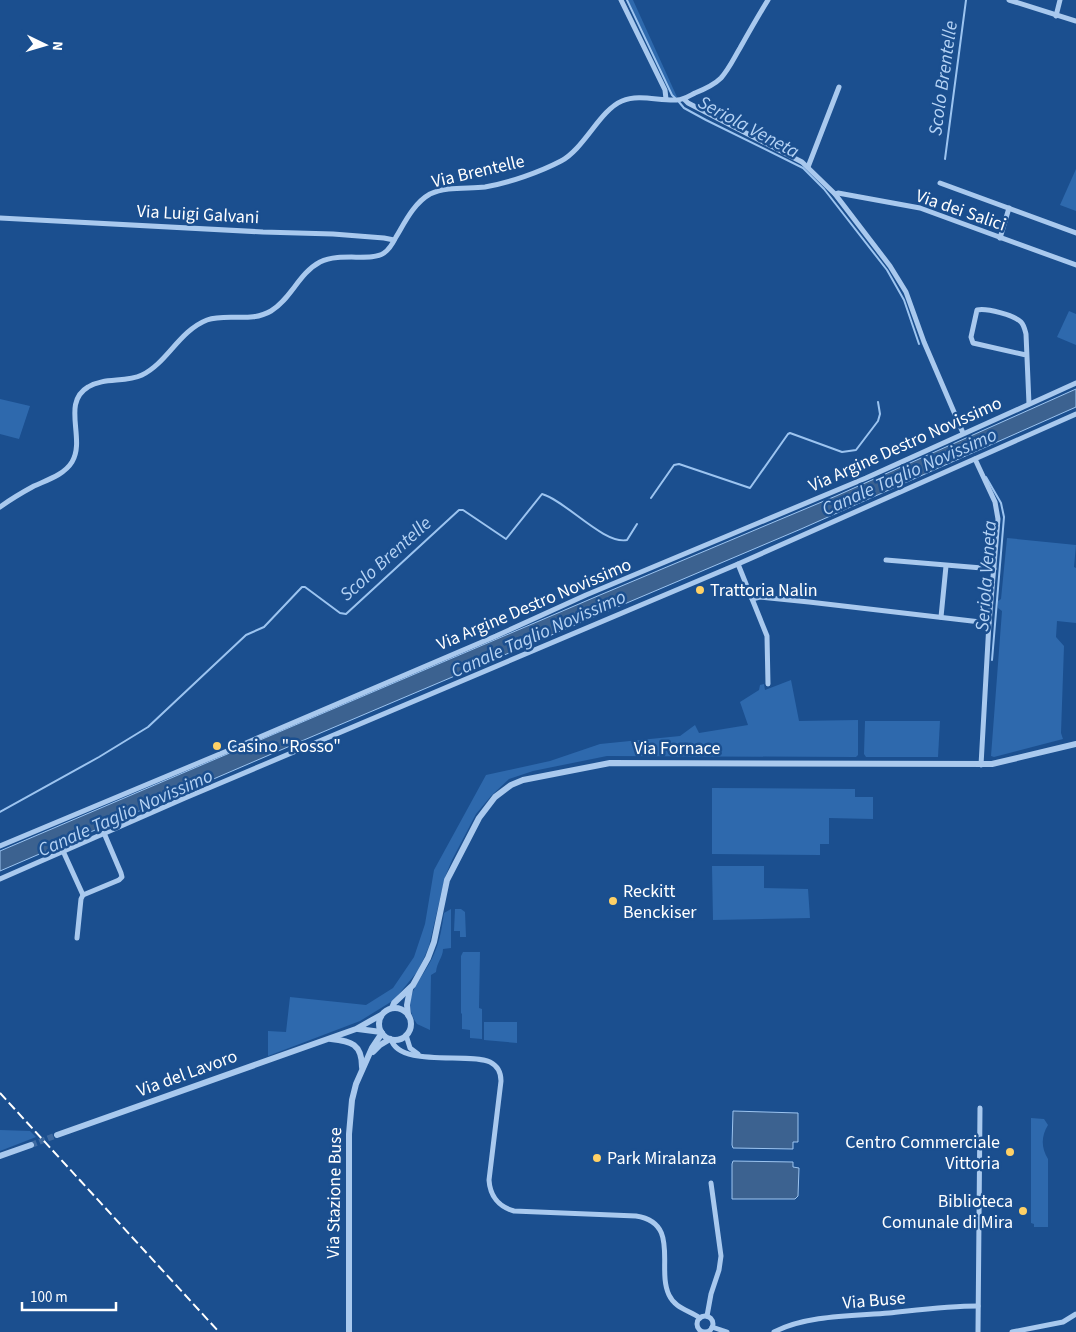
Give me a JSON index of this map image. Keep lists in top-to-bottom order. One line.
{"streets":{"street":["Via Brentelle","Via dei Salici","Via Luigi Galvani","Via Argine Destro Novissimo","Via Fornace","Via del Lavoro","Via Stazione Buse","Via Buse"]},"crossings":[["Via Brentelle","Via Luigi Galvani"],["Via Fornace","Via del Lavoro"],["Via Fornace","Via Stazione Buse"],["Via del Lavoro","Via Stazione Buse"]],"water":["Scolo Brentelle","Seriola Veneta","Canale Taglio Novissimo"],"places":["Trattoria Nalin","Casino \"Rosso\"","Reckitt Benckiser","Centro Commerciale Vittoria","Park Miralanza","Biblioteca Comunale di Mira"],"scale_bar":"100 m","north":"right"}
